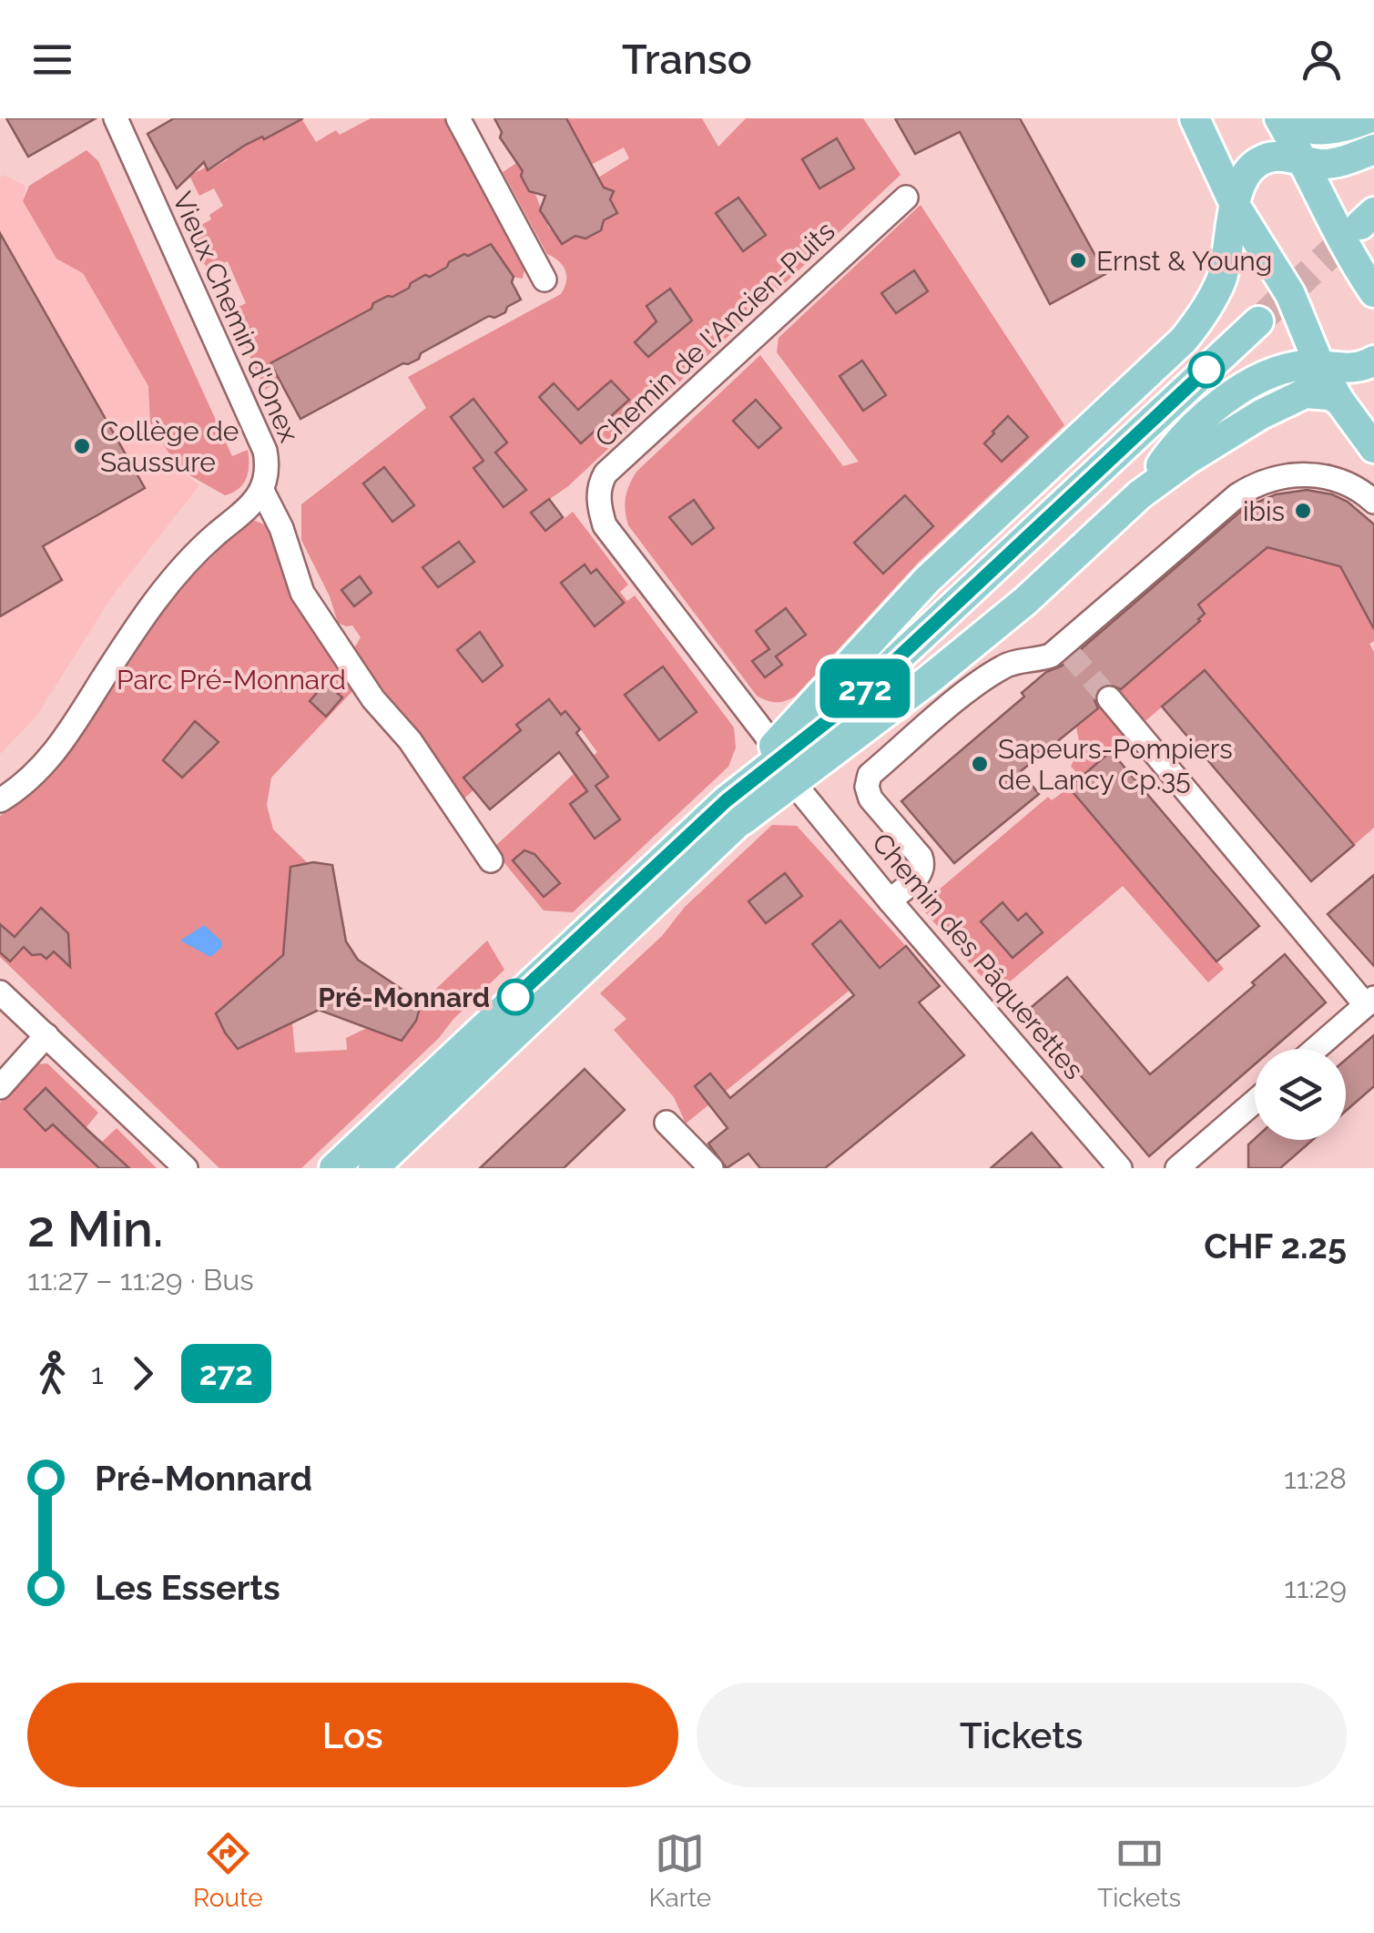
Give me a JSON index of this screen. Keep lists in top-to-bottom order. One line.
{"streets":{"street":["Vieux Chemin d'Onex","Chemin de l'Ancien-Puits","Chemin des Pâquerettes"]},"parks":["Parc Pré-Monnard"],"places":["Ernst & Young","Collège de Saussure","ibis","Sapeurs-Pompiers de Lancy Cp.35","Pré-Monnard"],"lines":["bus line 272"],"page":{"header":"Transo","on_map":"272","heading":["2 Min.","11:27 – 11:29 · Bus","CHF 2.25"],"legs":["1","272"],"list":[{"name":"Pré-Monnard","value":"11:28"},{"name":"Les Esserts","value":"11:29"}],"buttons":["Los","Tickets"],"tabs":["Route","Karte","Tickets"]}}
